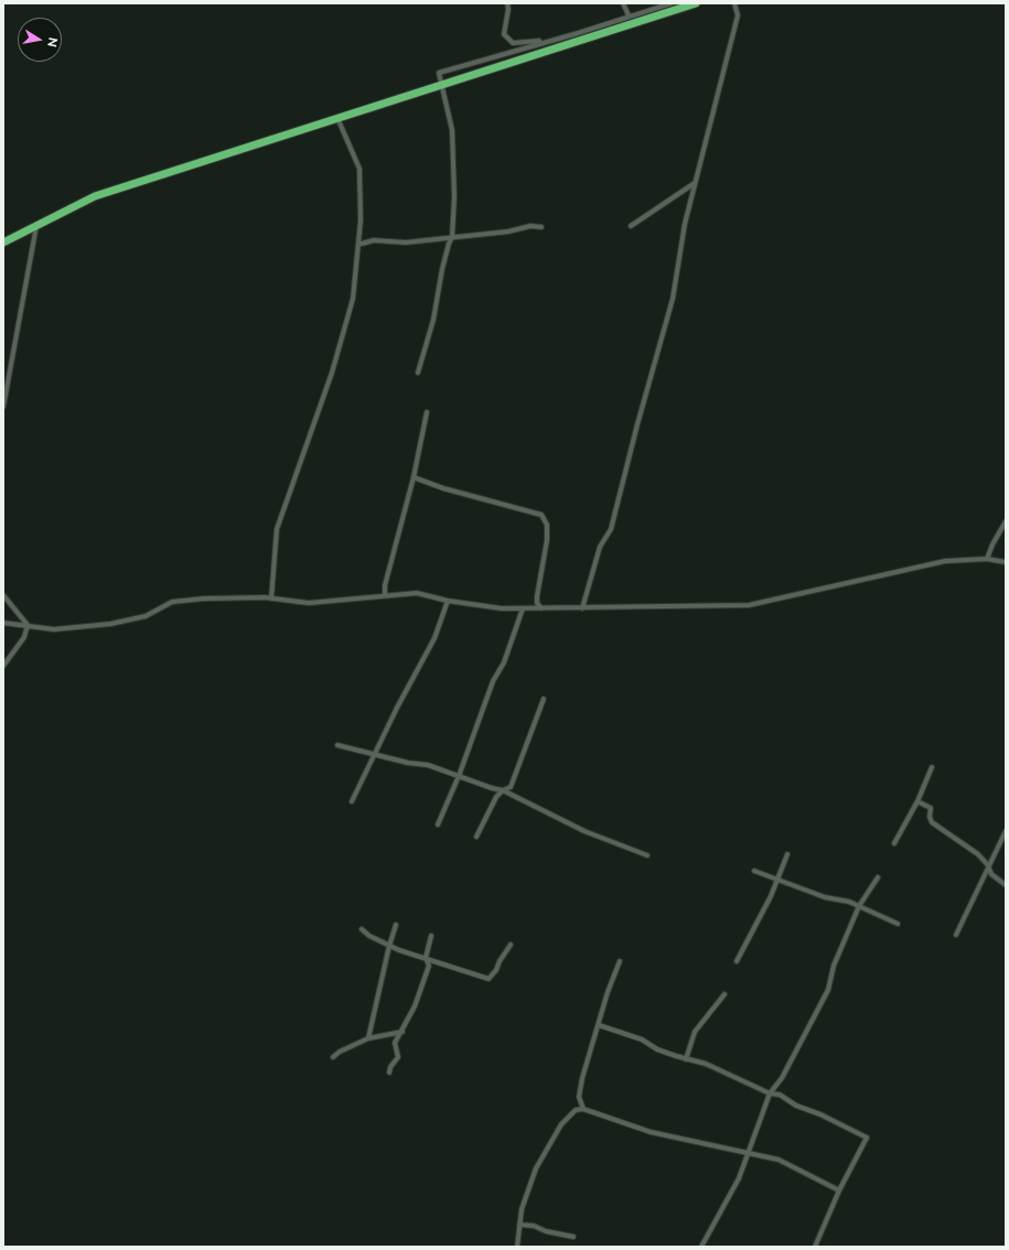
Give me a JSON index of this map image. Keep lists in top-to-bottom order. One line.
{"north":"right"}
